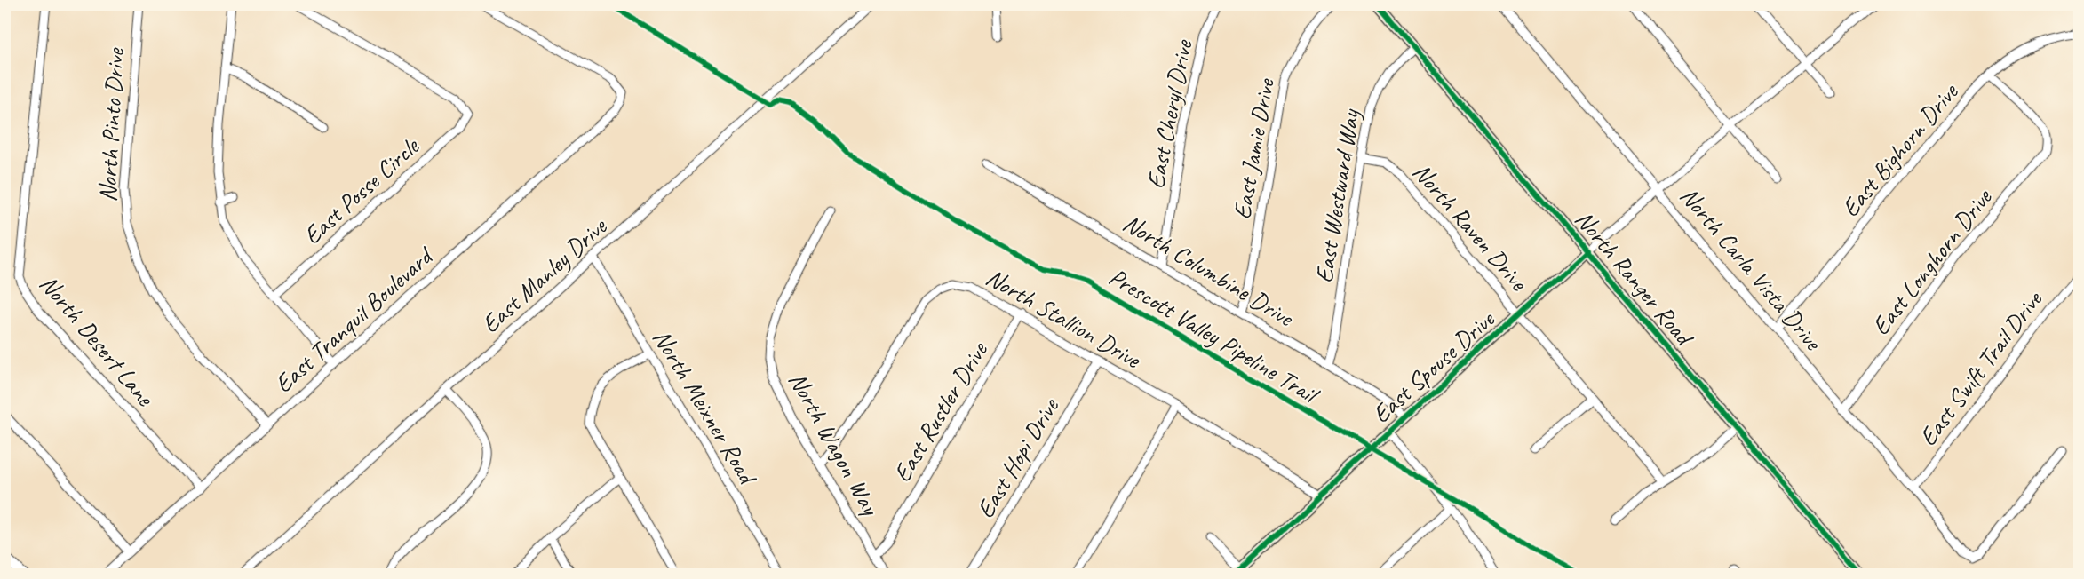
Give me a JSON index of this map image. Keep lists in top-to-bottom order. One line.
{"streets":{"street":["East Cheryl Drive","North Pinto Drive","East Jamie Drive","East Bighorn Drive","East Posse Circle","East Westward Way","North Raven Drive","East Longhorn Drive","North Carla Vista Drive","North Columbine Drive","East Manley Drive","North Ranger Road","North Stallion Drive","East Tranquil Boulevard","North Desert Lane","East Spouse Drive","East Swift Trail Drive","North Meixner Road","East Rustler Drive","North Wagon Way","East Hopi Drive"],"cycle path":["Prescott Valley Pipeline Trail"]},"crossings":[["East Cheryl Drive","North Columbine Drive"],["North Pinto Drive","East Tranquil Boulevard"],["East Jamie Drive","North Columbine Drive"],["East Bighorn Drive","East Longhorn Drive"],["East Bighorn Drive","North Carla Vista Drive"],["East Westward Way","North Raven Drive"],["East Westward Way","North Columbine Drive"],["East Westward Way","North Ranger Road"],["North Raven Drive","East Spouse Drive"],["East Longhorn Drive","North Carla Vista Drive"],["North Carla Vista Drive","East Spouse Drive"],["North Carla Vista Drive","East Swift Trail Drive"],["North Columbine Drive","East Spouse Drive"],["East Manley Drive","North Meixner Road"],["North Ranger Road","East Spouse Drive"],["North Stallion Drive","East Spouse Drive"],["North Stallion Drive","East Rustler Drive"],["North Stallion Drive","North Wagon Way"],["North Stallion Drive","East Hopi Drive"],["East Tranquil Boulevard","North Desert Lane"],["East Rustler Drive","North Wagon Way"]]}
